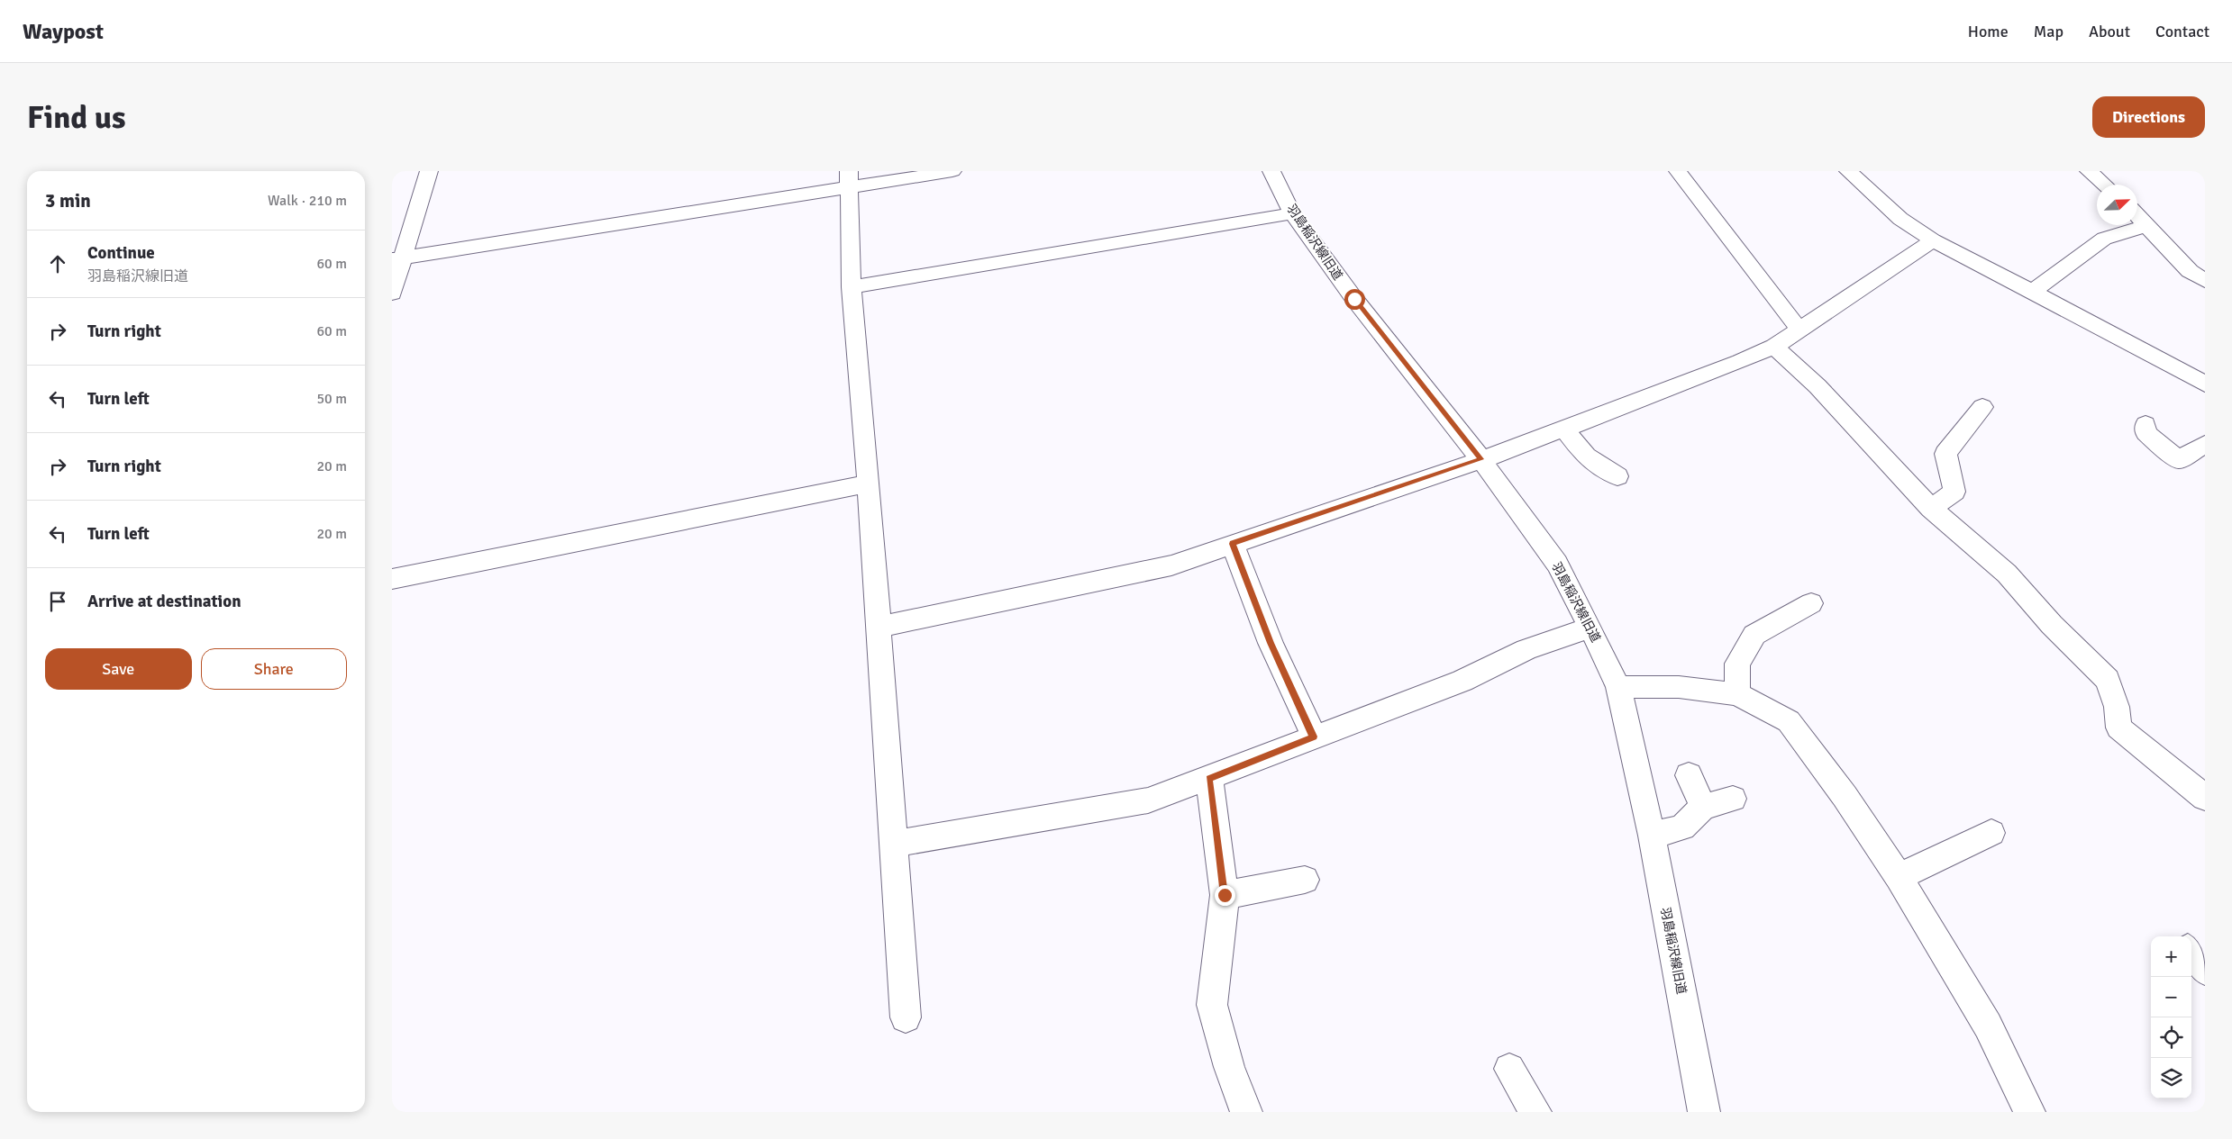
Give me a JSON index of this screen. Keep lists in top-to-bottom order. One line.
{"streets":{"street":["羽島稲沢線旧道"]},"north":"top right","page":{"header":"Waypost","nav":["Home","Map","About","Contact"],"buttons":["Directions",["Save","Share"]],"title":"Find us","heading":["3 min","Walk · 210 m"],"list":[["Continue","羽島稲沢線旧道","60 m"],["Turn right","60 m"],["Turn left","50 m"],["Turn right","20 m"],["Turn left","20 m"],"Arrive at destination"],"map_buttons":["+","−"]}}
